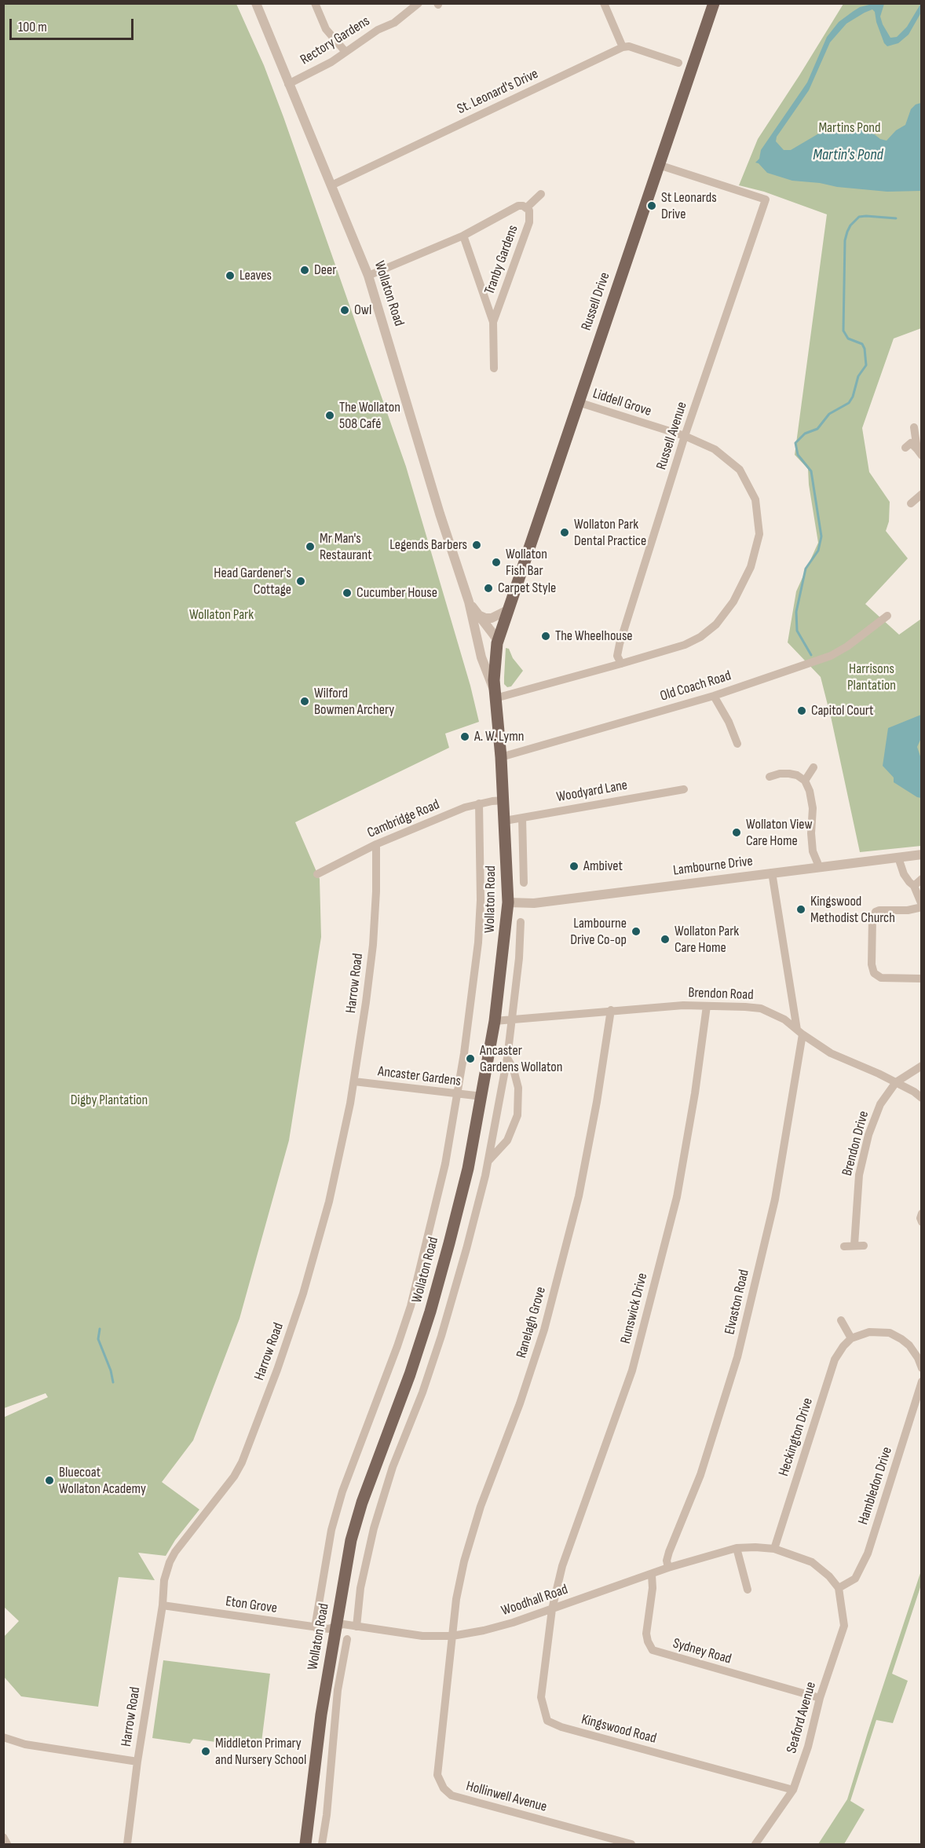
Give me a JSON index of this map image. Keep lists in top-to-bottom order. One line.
{"streets":{"main road":["Wollaton Road","Russell Drive"],"street":["Rectory Gardens","St. Leonard's Drive","Tranby Gardens","Liddell Grove","Russell Avenue","Old Coach Road","Woodyard Lane","Cambridge Road","Lambourne Drive","Harrow Road","Brendon Road","Ancaster Gardens","Brendon Drive","Elvaston Road","Runswick Drive","Ranelagh Grove","Heckington Drive","Hambledon Drive","Woodhall Road","Eton Grove","Sydney Road","Seaford Avenue","Kingswood Road","Hollinwell Avenue"]},"crossings":[["Rectory Gardens","Wollaton Road"],["St. Leonard's Drive","Wollaton Road"],["Tranby Gardens","Wollaton Road"],["Wollaton Road","Russell Drive"],["Wollaton Road","Old Coach Road"],["Wollaton Road","Woodyard Lane"],["Wollaton Road","Cambridge Road"],["Wollaton Road","Lambourne Drive"],["Wollaton Road","Brendon Road"],["Wollaton Road","Ancaster Gardens"],["Wollaton Road","Woodhall Road"],["Wollaton Road","Eton Grove"],["Russell Drive","Liddell Grove"],["Russell Drive","Russell Avenue"],["Liddell Grove","Russell Avenue"],["Cambridge Road","Harrow Road"],["Lambourne Drive","Elvaston Road"],["Harrow Road","Ancaster Gardens"],["Harrow Road","Eton Grove"],["Brendon Road","Brendon Drive"],["Brendon Road","Elvaston Road"],["Brendon Road","Runswick Drive"],["Brendon Road","Ranelagh Grove"],["Elvaston Road","Woodhall Road"],["Runswick Drive","Woodhall Road"],["Runswick Drive","Kingswood Road"],["Ranelagh Grove","Woodhall Road"],["Ranelagh Grove","Hollinwell Avenue"],["Heckington Drive","Woodhall Road"],["Hambledon Drive","Woodhall Road"],["Hambledon Drive","Seaford Avenue"],["Woodhall Road","Eton Grove"],["Woodhall Road","Sydney Road"],["Woodhall Road","Seaford Avenue"],["Woodhall Road","Kingswood Road"],["Woodhall Road","Hollinwell Avenue"],["Sydney Road","Seaford Avenue"],["Seaford Avenue","Kingswood Road"]],"water":["Martin's Pond"],"parks":["Martins Pond","Wollaton Park","Harrisons Plantation","Digby Plantation"],"places":["St Leonards Drive","Deer","Leaves","Owl","The Wollaton 508 Café","Wollaton Park Dental Practice","Legends Barbers","Mr Man's Restaurant","Wollaton Fish Bar","Head Gardener's Cottage","Carpet Style","Cucumber House","The Wheelhouse","Wilford Bowmen Archery","Capitol Court","A. W. Lymn","Wollaton View Care Home","Ambivet","Kingswood Methodist Church","Lambourne Drive Co-op","Wollaton Park Care Home","Ancaster Gardens Wollaton","Bluecoat Wollaton Academy","Middleton Primary and Nursery School"],"scale_bar":"100 m"}
